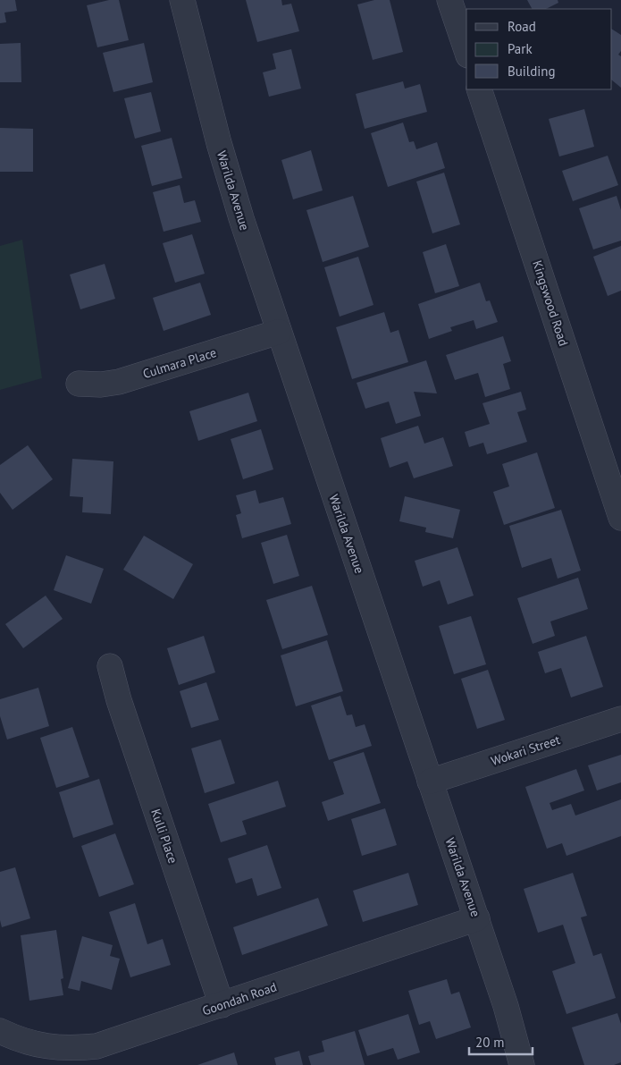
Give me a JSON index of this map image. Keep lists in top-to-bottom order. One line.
{"streets":{"street":["Warilda Avenue","Kingswood Road","Culmara Place","Wokari Street","Kulli Place","Goondah Road"]},"crossings":[["Warilda Avenue","Culmara Place"],["Warilda Avenue","Wokari Street"],["Warilda Avenue","Goondah Road"],["Kulli Place","Goondah Road"]],"legend":["Road","Park","Building"],"scale_bar":"20 m"}
